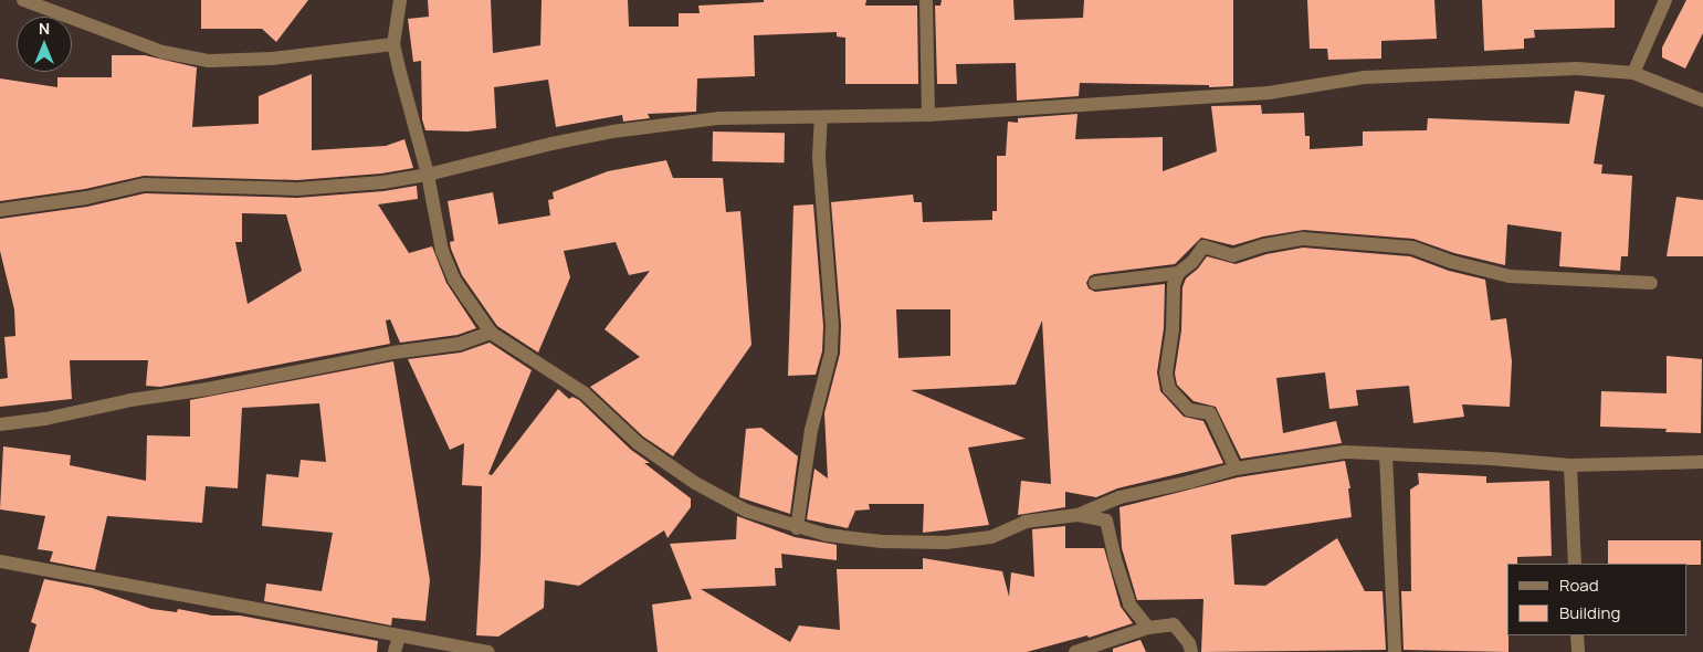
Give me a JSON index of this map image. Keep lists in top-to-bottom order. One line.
{"legend":["Road","Building"],"north":"top"}
